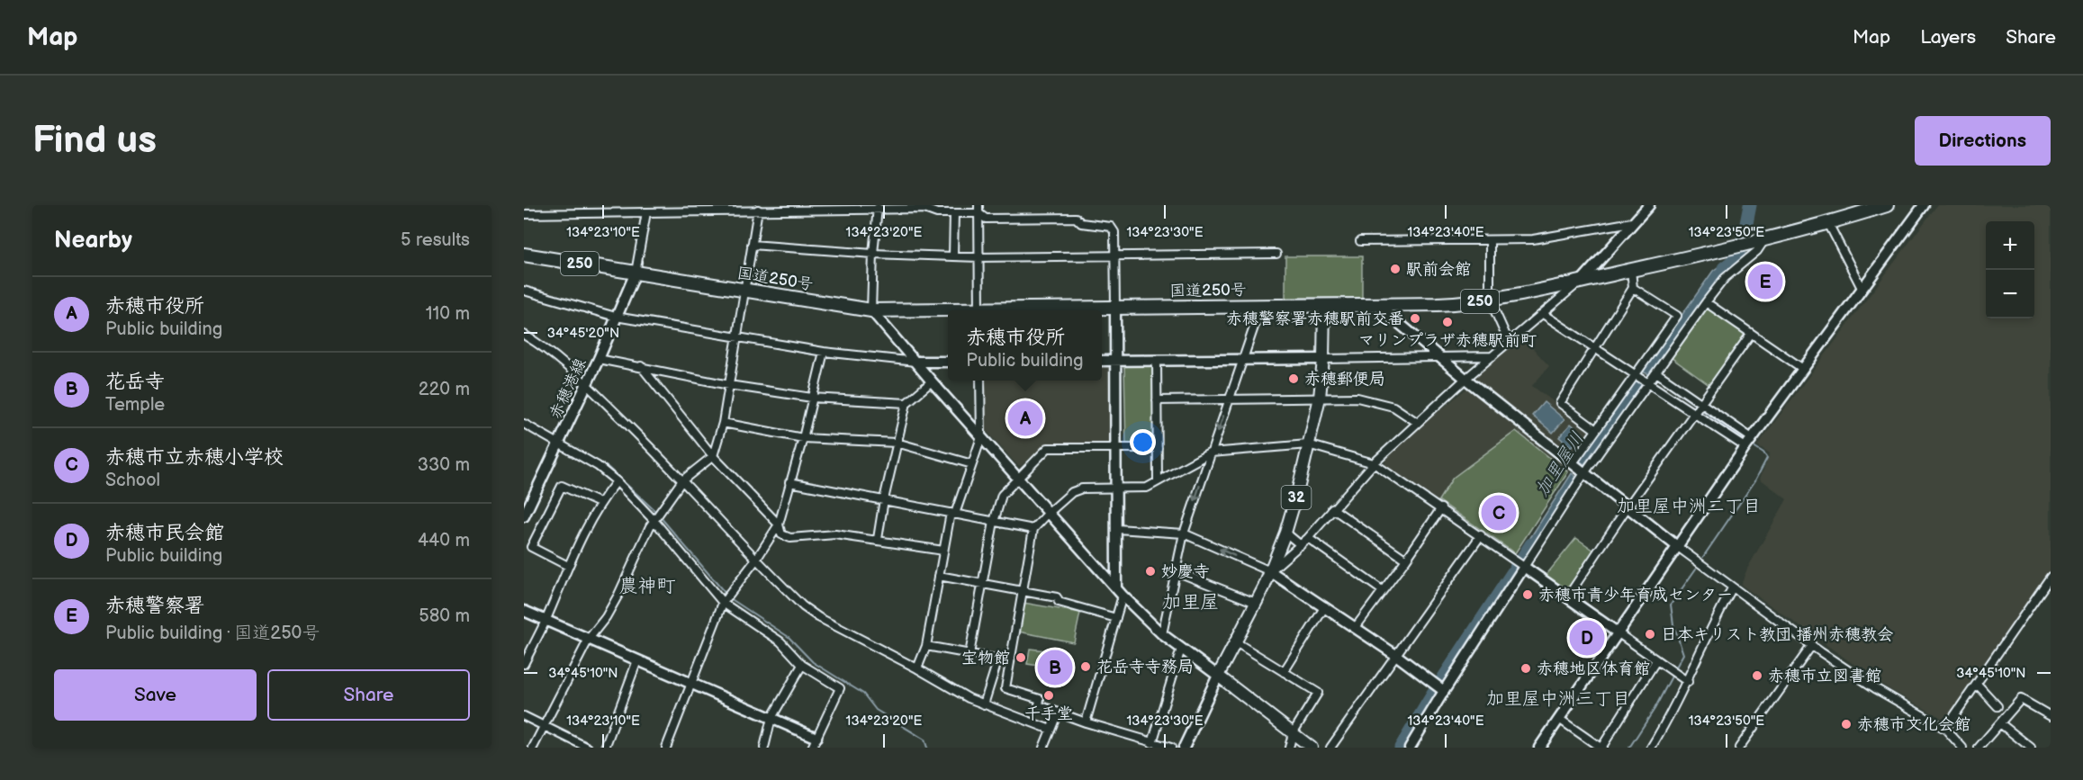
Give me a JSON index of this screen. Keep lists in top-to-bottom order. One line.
{"streets":{"highway":["250","国道250号"],"main road":["32"],"street":["赤穂港線"]},"crossings":[["国道250号","赤穂港線"],["国道250号","32"]],"districts":["加里屋中洲二丁目","農神町","加里屋","加里屋中洲三丁目"],"water":["加里屋川"],"places":["駅前会館","赤穂警察署赤穂駅前交番","マリンプラザ赤穂駅前町","赤穂郵便局","妙慶寺","赤穂市青少年育成センター","日本キリスト教団 播州赤穂教会","宝物館","花岳寺寺務局","赤穂地区体育館","赤穂市立図書館","千手堂","赤穂市文化会館"],"page":{"header":"Map","nav":["Map","Layers","Share"],"buttons":["Directions",["Save","Share"]],"title":"Find us","heading":["Nearby","5 results"],"map_buttons":["+","−"],"pins":["E","A","C","D","B"],"list":[{"mark":"A","name":"赤穂市役所","note":"Public building","value":"110 m"},{"mark":"B","name":"花岳寺","note":"Temple","value":"220 m"},{"mark":"C","name":"赤穂市立赤穂小学校","note":"School","value":"330 m"},{"mark":"D","name":"赤穂市民会館","note":"Public building","value":"440 m"},{"mark":"E","name":"赤穂警察署","note":"Public building · 国道250号","value":"580 m"}],"popup":["赤穂市役所","Public building"]},"coordinates":["134°23'10\"E","134°23'20\"E","134°23'30\"E","134°23'40\"E","134°23'50\"E","34°45'20\"N","34°45'10\"N"]}
